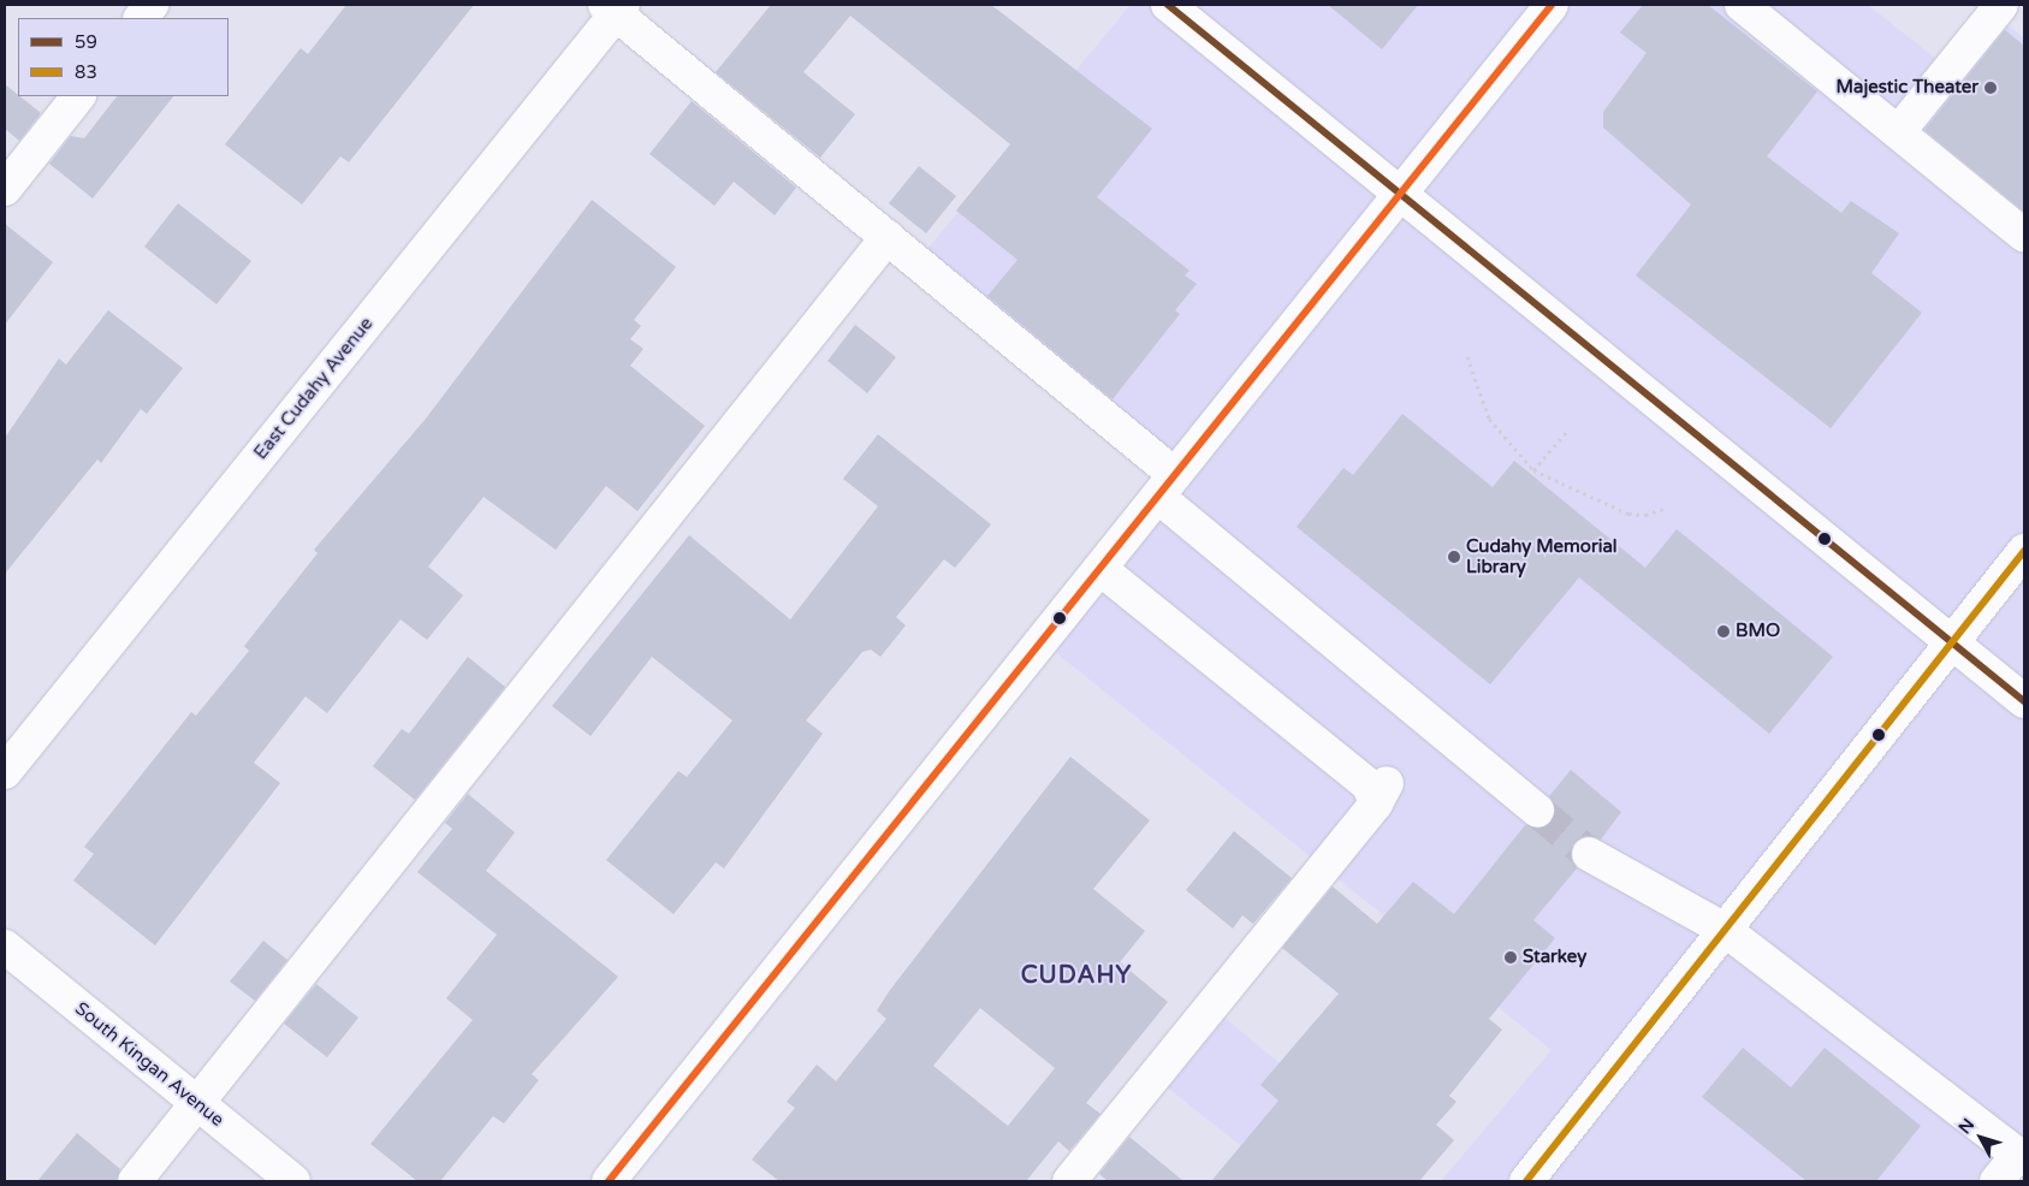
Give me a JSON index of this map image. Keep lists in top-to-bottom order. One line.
{"streets":{"street":["East Cudahy Avenue","South Kingan Avenue"]},"districts":["CUDAHY"],"places":["Majestic Theater","Cudahy Memorial Library","BMO","Starkey"],"lines":["transit line 59","transit line 83"],"legend":["59","83"],"north":"top left"}
